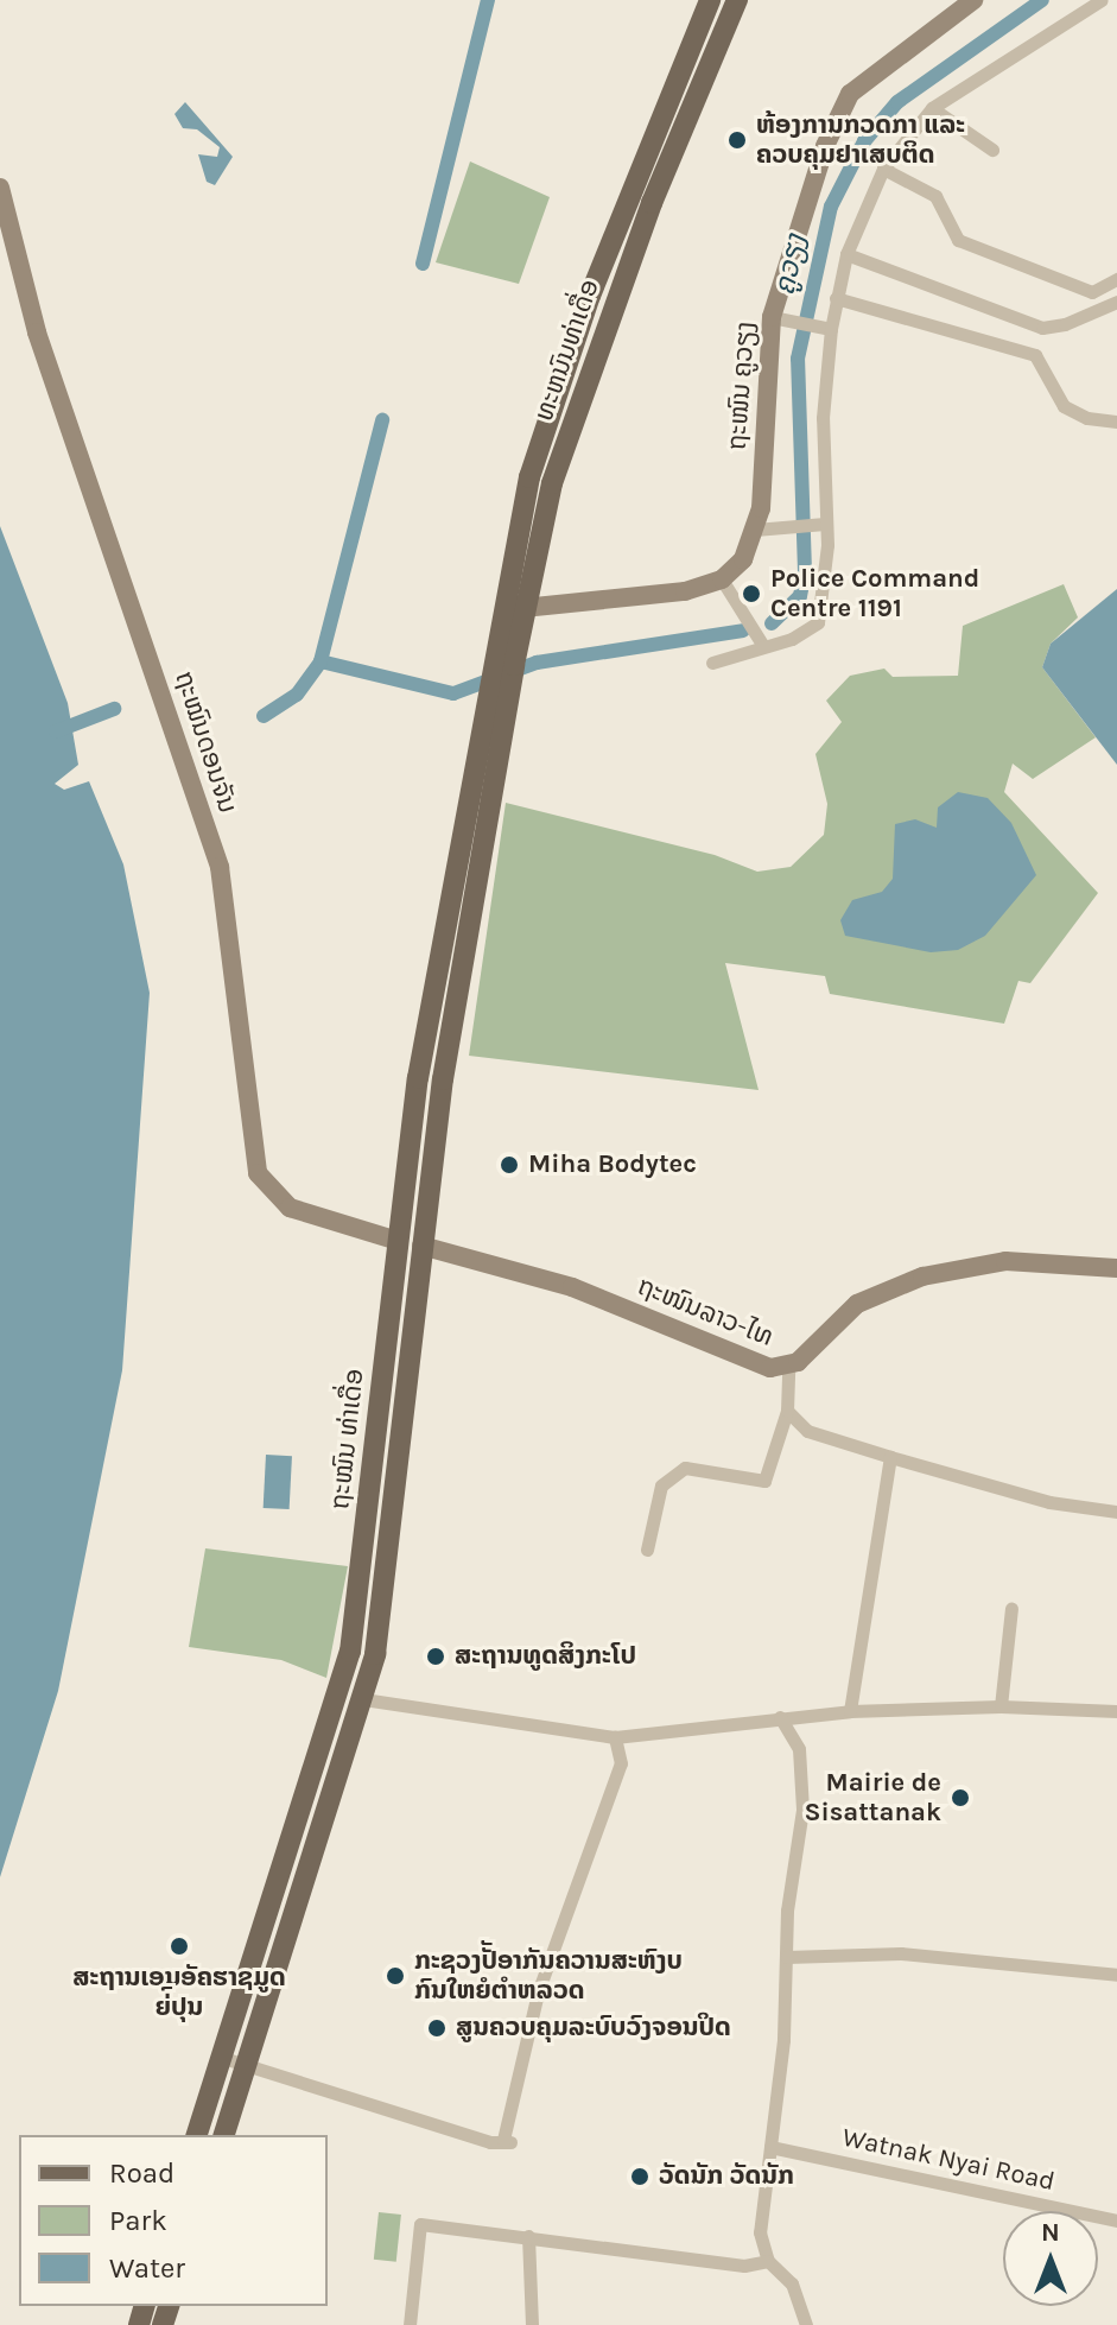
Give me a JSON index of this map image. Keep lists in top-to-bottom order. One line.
{"streets":{"main road":["ທະຫນົນທ່າເດື່ອ","ຖະໝົນ ທ່າເດື່ອ"],"street":["ຖະໜົນ ຄູວຽງ","ຖະໝົນດອນຈັນ","ຖະໜົນລາວ-ໄທ","Watnak Nyai Road"]},"crossings":[["ທະຫນົນທ່າເດື່ອ","ຖະໝົນ ທ່າເດື່ອ"],["ຖະໝົນດອນຈັນ","ຖະໝົນ ທ່າເດື່ອ"],["ຖະໜົນລາວ-ໄທ","ຖະໝົນ ທ່າເດື່ອ"]],"water":["ຄູວຽງ"],"places":["ຫ້ອງການກວດກາ ແລະ ຄວບຄຸມຢາເສບຕິດ","Police Command Centre 1191","Miha Bodytec","ສະຖານທູດສິງກະໂປ","Mairie de Sisattanak","ສະຖານເອນອັຄຮາຊມູດ ຍ່ົປຸນ","ກະຊວງປັັອາກັນຄວານສະຫົງບ ກົນໃຫຍໍຕຳຫລວດ","ສູນຄວບຄຸມລະບົບວົງຈອນປິດ","ວັດນັກ ວັດນັກ"],"legend":["Road","Park","Water"],"north":"top"}
